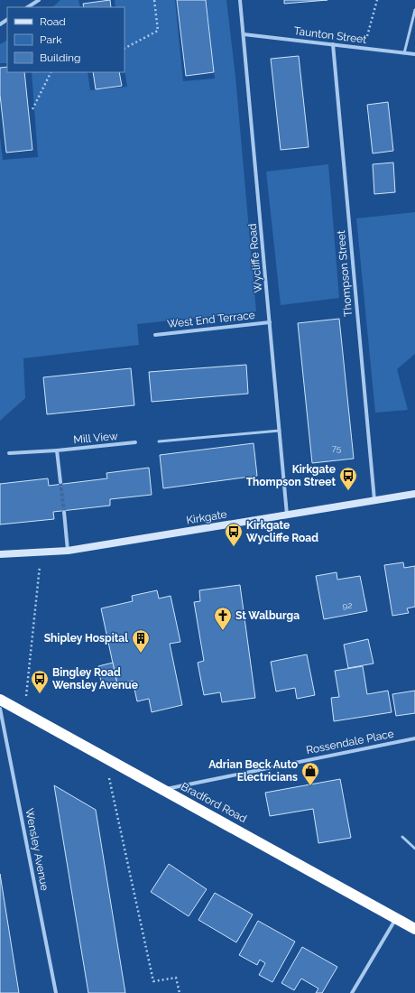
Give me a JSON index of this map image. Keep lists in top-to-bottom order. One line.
{"streets":{"highway":["Bradford Road"],"street":["Taunton Street","Wycliffe Road","Thompson Street","West End Terrace","Mill View","Kirkgate","Rossendale Place","Wensley Avenue"]},"crossings":[["Taunton Street","Wycliffe Road"],["Taunton Street","Thompson Street"],["Wycliffe Road","West End Terrace"],["Wycliffe Road","Kirkgate"],["Thompson Street","Kirkgate"],["Rossendale Place","Bradford Road"]],"places":{"bus stop":["Kirkgate Thompson Street","Kirkgate Wycliffe Road","Bingley Road Wensley Avenue"],"church":["St Walburga"],"building":["Shipley Hospital"],"shop":["Adrian Beck Auto Electricians"]},"house_numbers":["75","92"],"legend":["Road","Park","Building"]}
